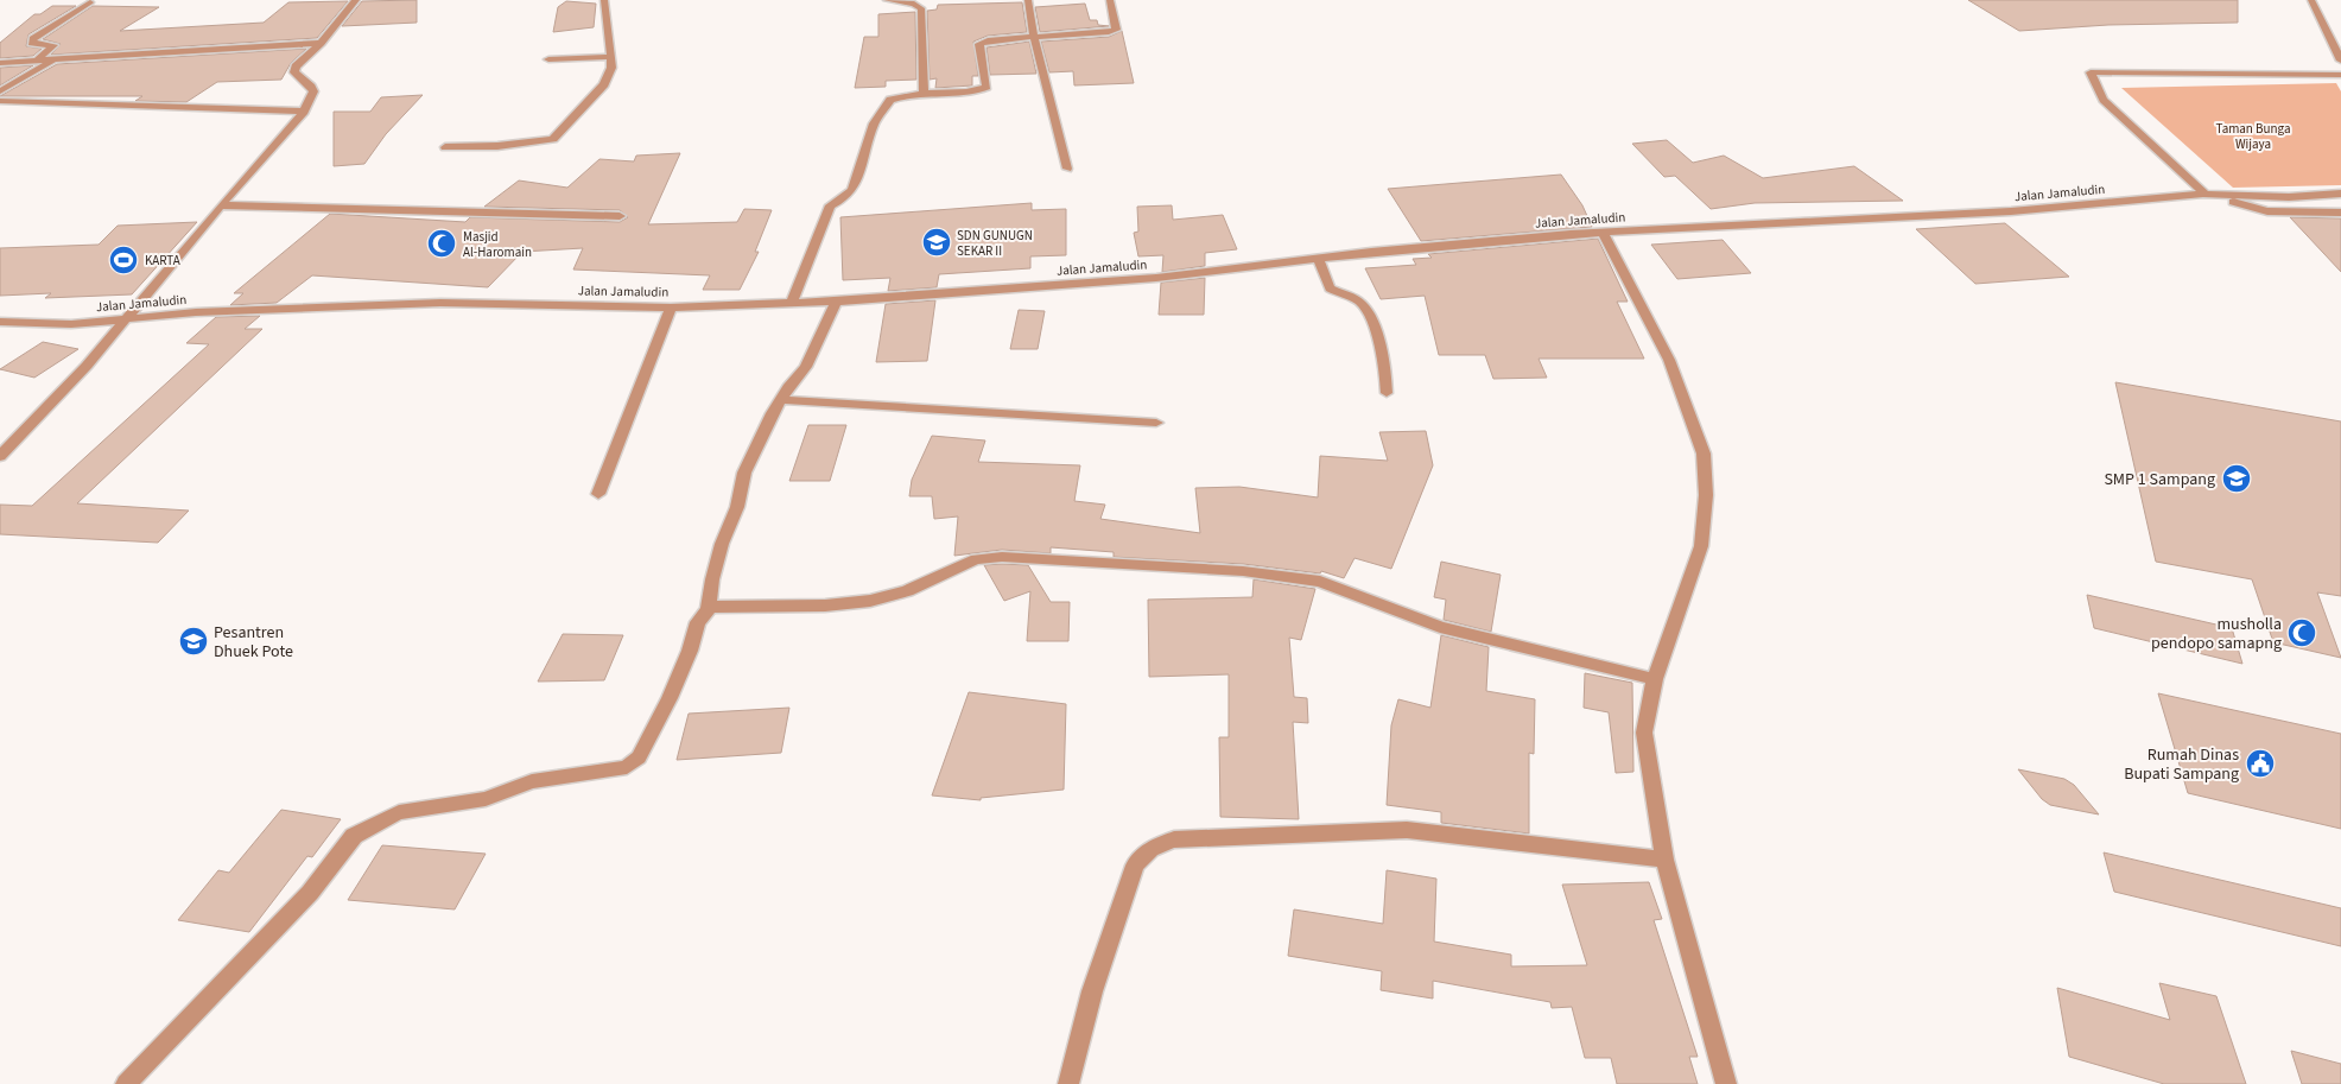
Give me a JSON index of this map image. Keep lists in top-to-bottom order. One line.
{"streets":{"street":["Jalan Jamaludin"]},"parks":["Taman Bunga Wijaya"],"places":{"school or university":["SDN GUNUGN SEKAR II","SMP 1 Sampang","Pesantren Dhuek Pote"],"mosque":["Masjid Al-Haromain","musholla pendopo samapng"],"sports":["KARTA"],"public building":["Rumah Dinas Bupati Sampang"]}}
